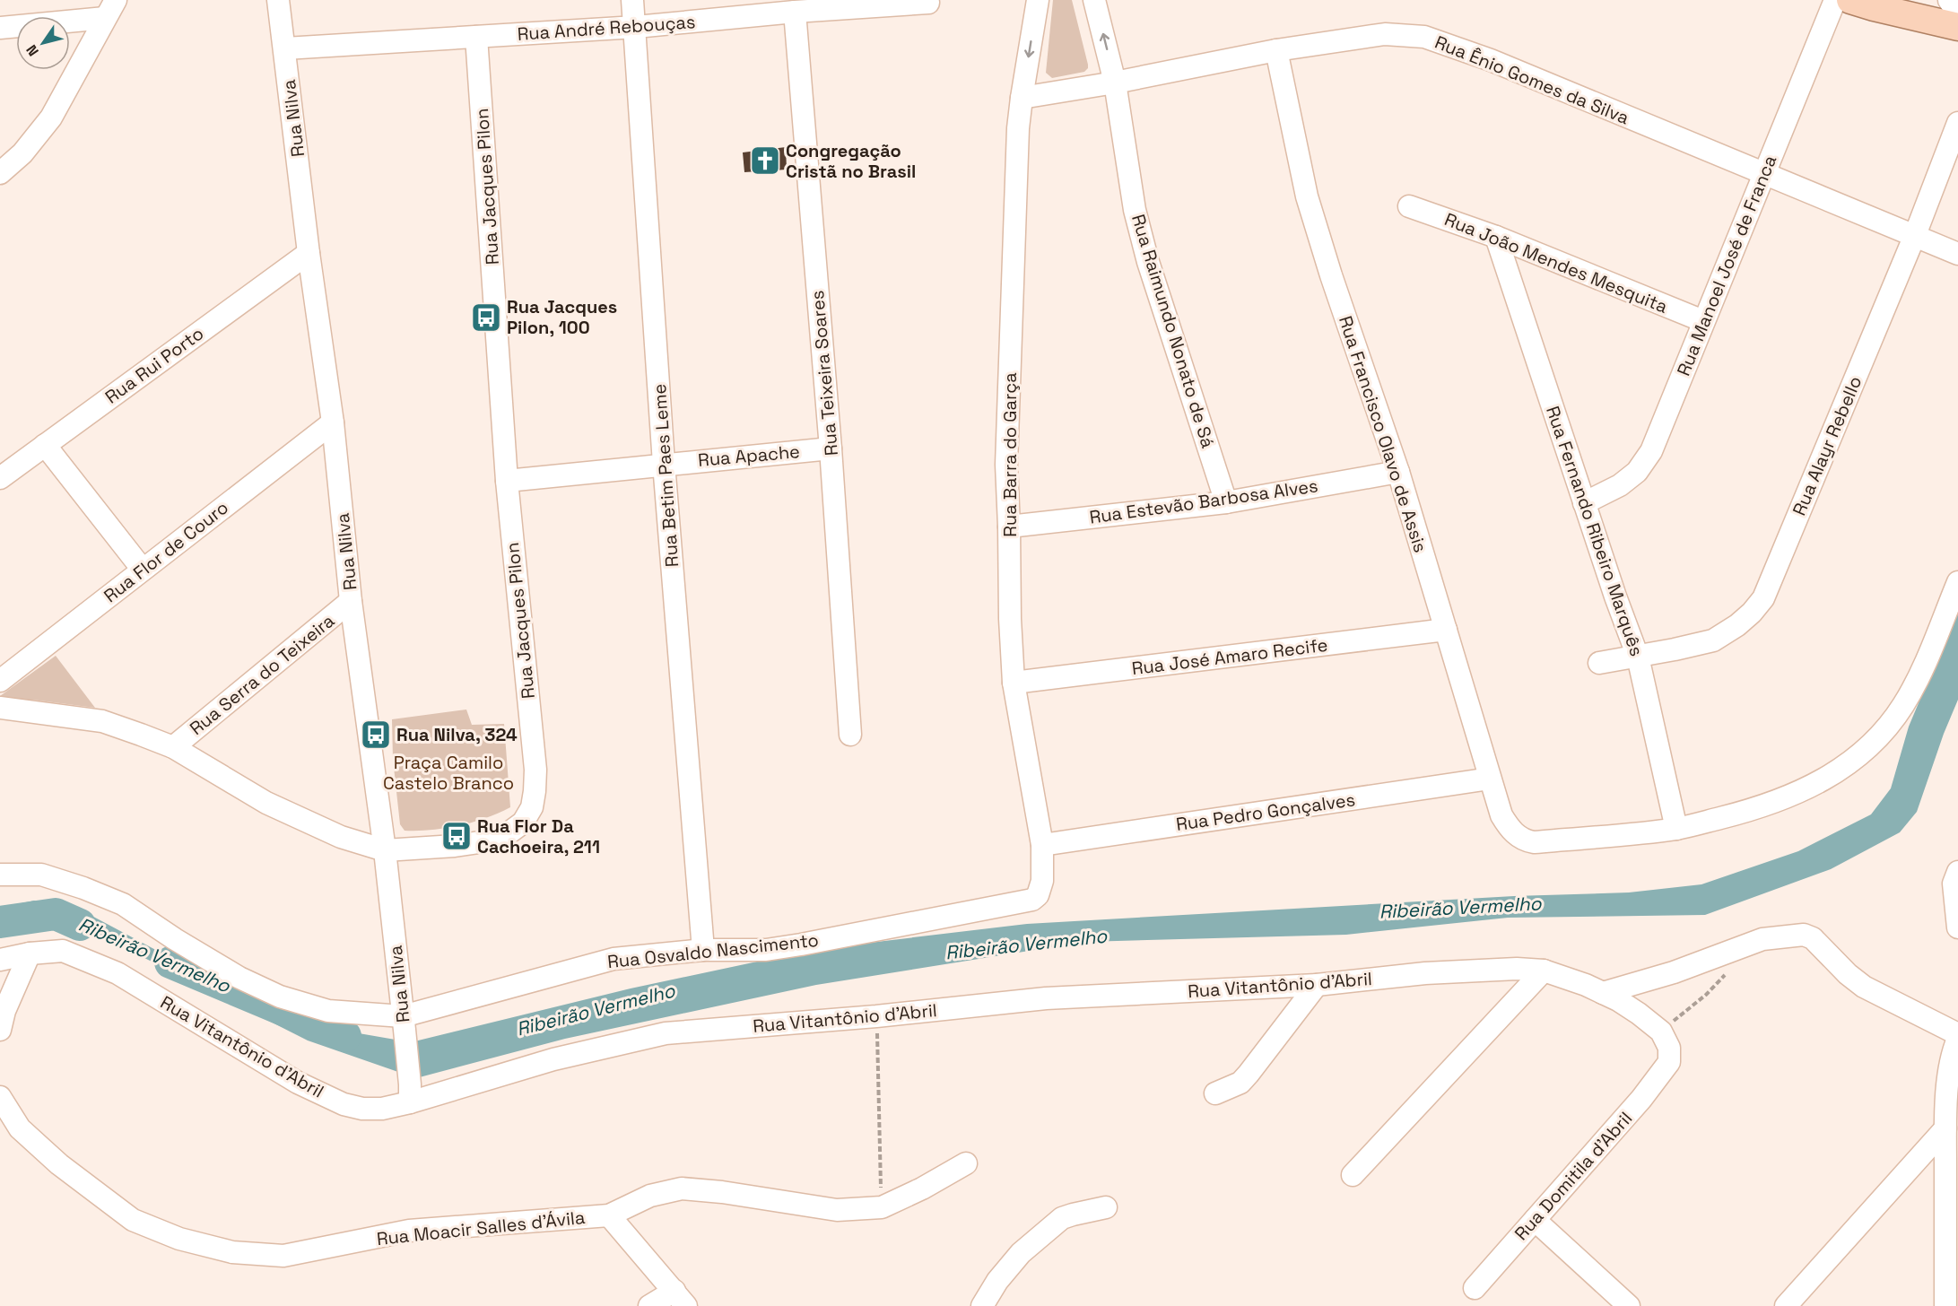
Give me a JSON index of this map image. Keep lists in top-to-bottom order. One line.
{"streets":{"street":["Rua André Rebouças","Rua Ênio Gomes da Silva","Rua Nilva","Rua Jacques Pilon","Rua João Mendes Mesquita","Rua Manoel José de Franca","Rua Raimundo Nonato de Sá","Rua Rui Porto","Rua Teixeira Soares","Rua Francisco Olavo de Assis","Rua Alayr Rebello","Rua Barra do Garça","Rua Apache","Rua Betim Paes Leme","Rua Estevão Barbosa Alves","Rua Fernando Ribeiro Marquês","Rua Flor de Couro","Rua José Amaro Recife","Rua Serra do Teixeira","Rua Pedro Gonçalves","Rua Osvaldo Nascimento","Rua Vitantônio d'Abril","Rua Domitila d'Abril","Rua Moacir Salles d'Ávila"]},"crossings":[["Rua André Rebouças","Rua Nilva"],["Rua André Rebouças","Rua Jacques Pilon"],["Rua André Rebouças","Rua Teixeira Soares"],["Rua André Rebouças","Rua Betim Paes Leme"],["Rua Ênio Gomes da Silva","Rua Manoel José de Franca"],["Rua Ênio Gomes da Silva","Rua Raimundo Nonato de Sá"],["Rua Ênio Gomes da Silva","Rua Francisco Olavo de Assis"],["Rua Ênio Gomes da Silva","Rua Alayr Rebello"],["Rua Ênio Gomes da Silva","Rua Barra do Garça"],["Rua Nilva","Rua Jacques Pilon"],["Rua Nilva","Rua Rui Porto"],["Rua Nilva","Rua Flor de Couro"],["Rua Nilva","Rua Serra do Teixeira"],["Rua Nilva","Rua Osvaldo Nascimento"],["Rua Nilva","Rua Vitantônio d'Abril"],["Rua Jacques Pilon","Rua Apache"],["Rua Jacques Pilon","Rua Serra do Teixeira"],["Rua João Mendes Mesquita","Rua Manoel José de Franca"],["Rua João Mendes Mesquita","Rua Fernando Ribeiro Marquês"],["Rua Manoel José de Franca","Rua Fernando Ribeiro Marquês"],["Rua Raimundo Nonato de Sá","Rua Estevão Barbosa Alves"],["Rua Teixeira Soares","Rua Apache"],["Rua Francisco Olavo de Assis","Rua Estevão Barbosa Alves"],["Rua Francisco Olavo de Assis","Rua Fernando Ribeiro Marquês"],["Rua Francisco Olavo de Assis","Rua José Amaro Recife"],["Rua Francisco Olavo de Assis","Rua Pedro Gonçalves"],["Rua Alayr Rebello","Rua Fernando Ribeiro Marquês"],["Rua Barra do Garça","Rua Estevão Barbosa Alves"],["Rua Barra do Garça","Rua José Amaro Recife"],["Rua Barra do Garça","Rua Pedro Gonçalves"],["Rua Barra do Garça","Rua Osvaldo Nascimento"],["Rua Apache","Rua Betim Paes Leme"],["Rua Betim Paes Leme","Rua Osvaldo Nascimento"],["Rua Vitantônio d'Abril","Rua Domitila d'Abril"]],"water":["Ribeirão Vermelho"],"parks":["Praça Camilo Castelo Branco"],"places":{"church":["Congregação Cristã no Brasil"],"bus stop":["Rua Jacques Pilon, 100","Rua Nilva, 324","Rua Flor Da Cachoeira, 211"]},"north":"bottom left"}
